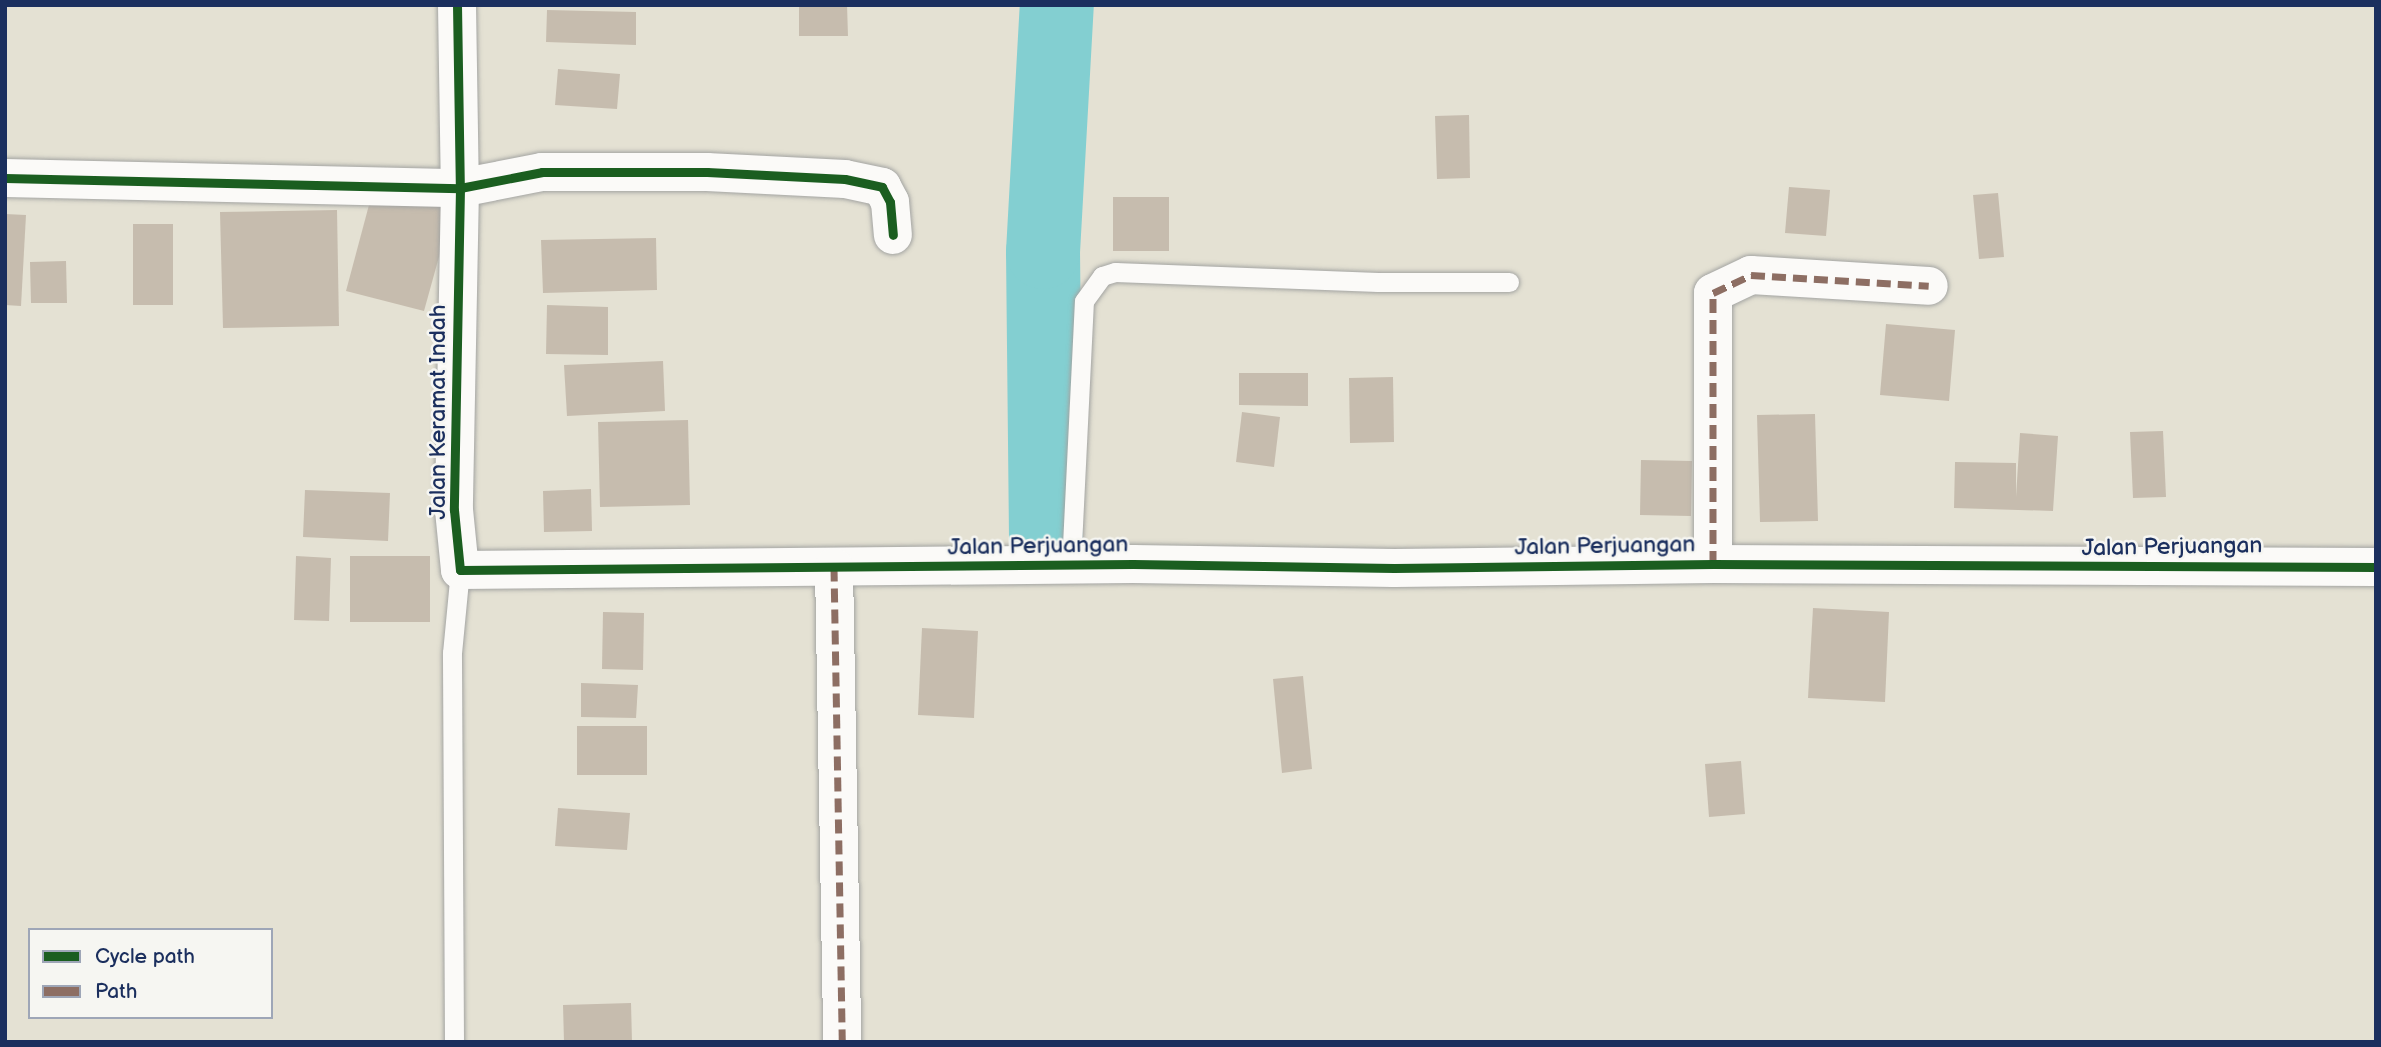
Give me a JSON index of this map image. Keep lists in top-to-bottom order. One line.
{"streets":{"street":["Jalan Keramat Indah","Jalan Perjuangan"]},"legend":["Cycle path","Path"]}
